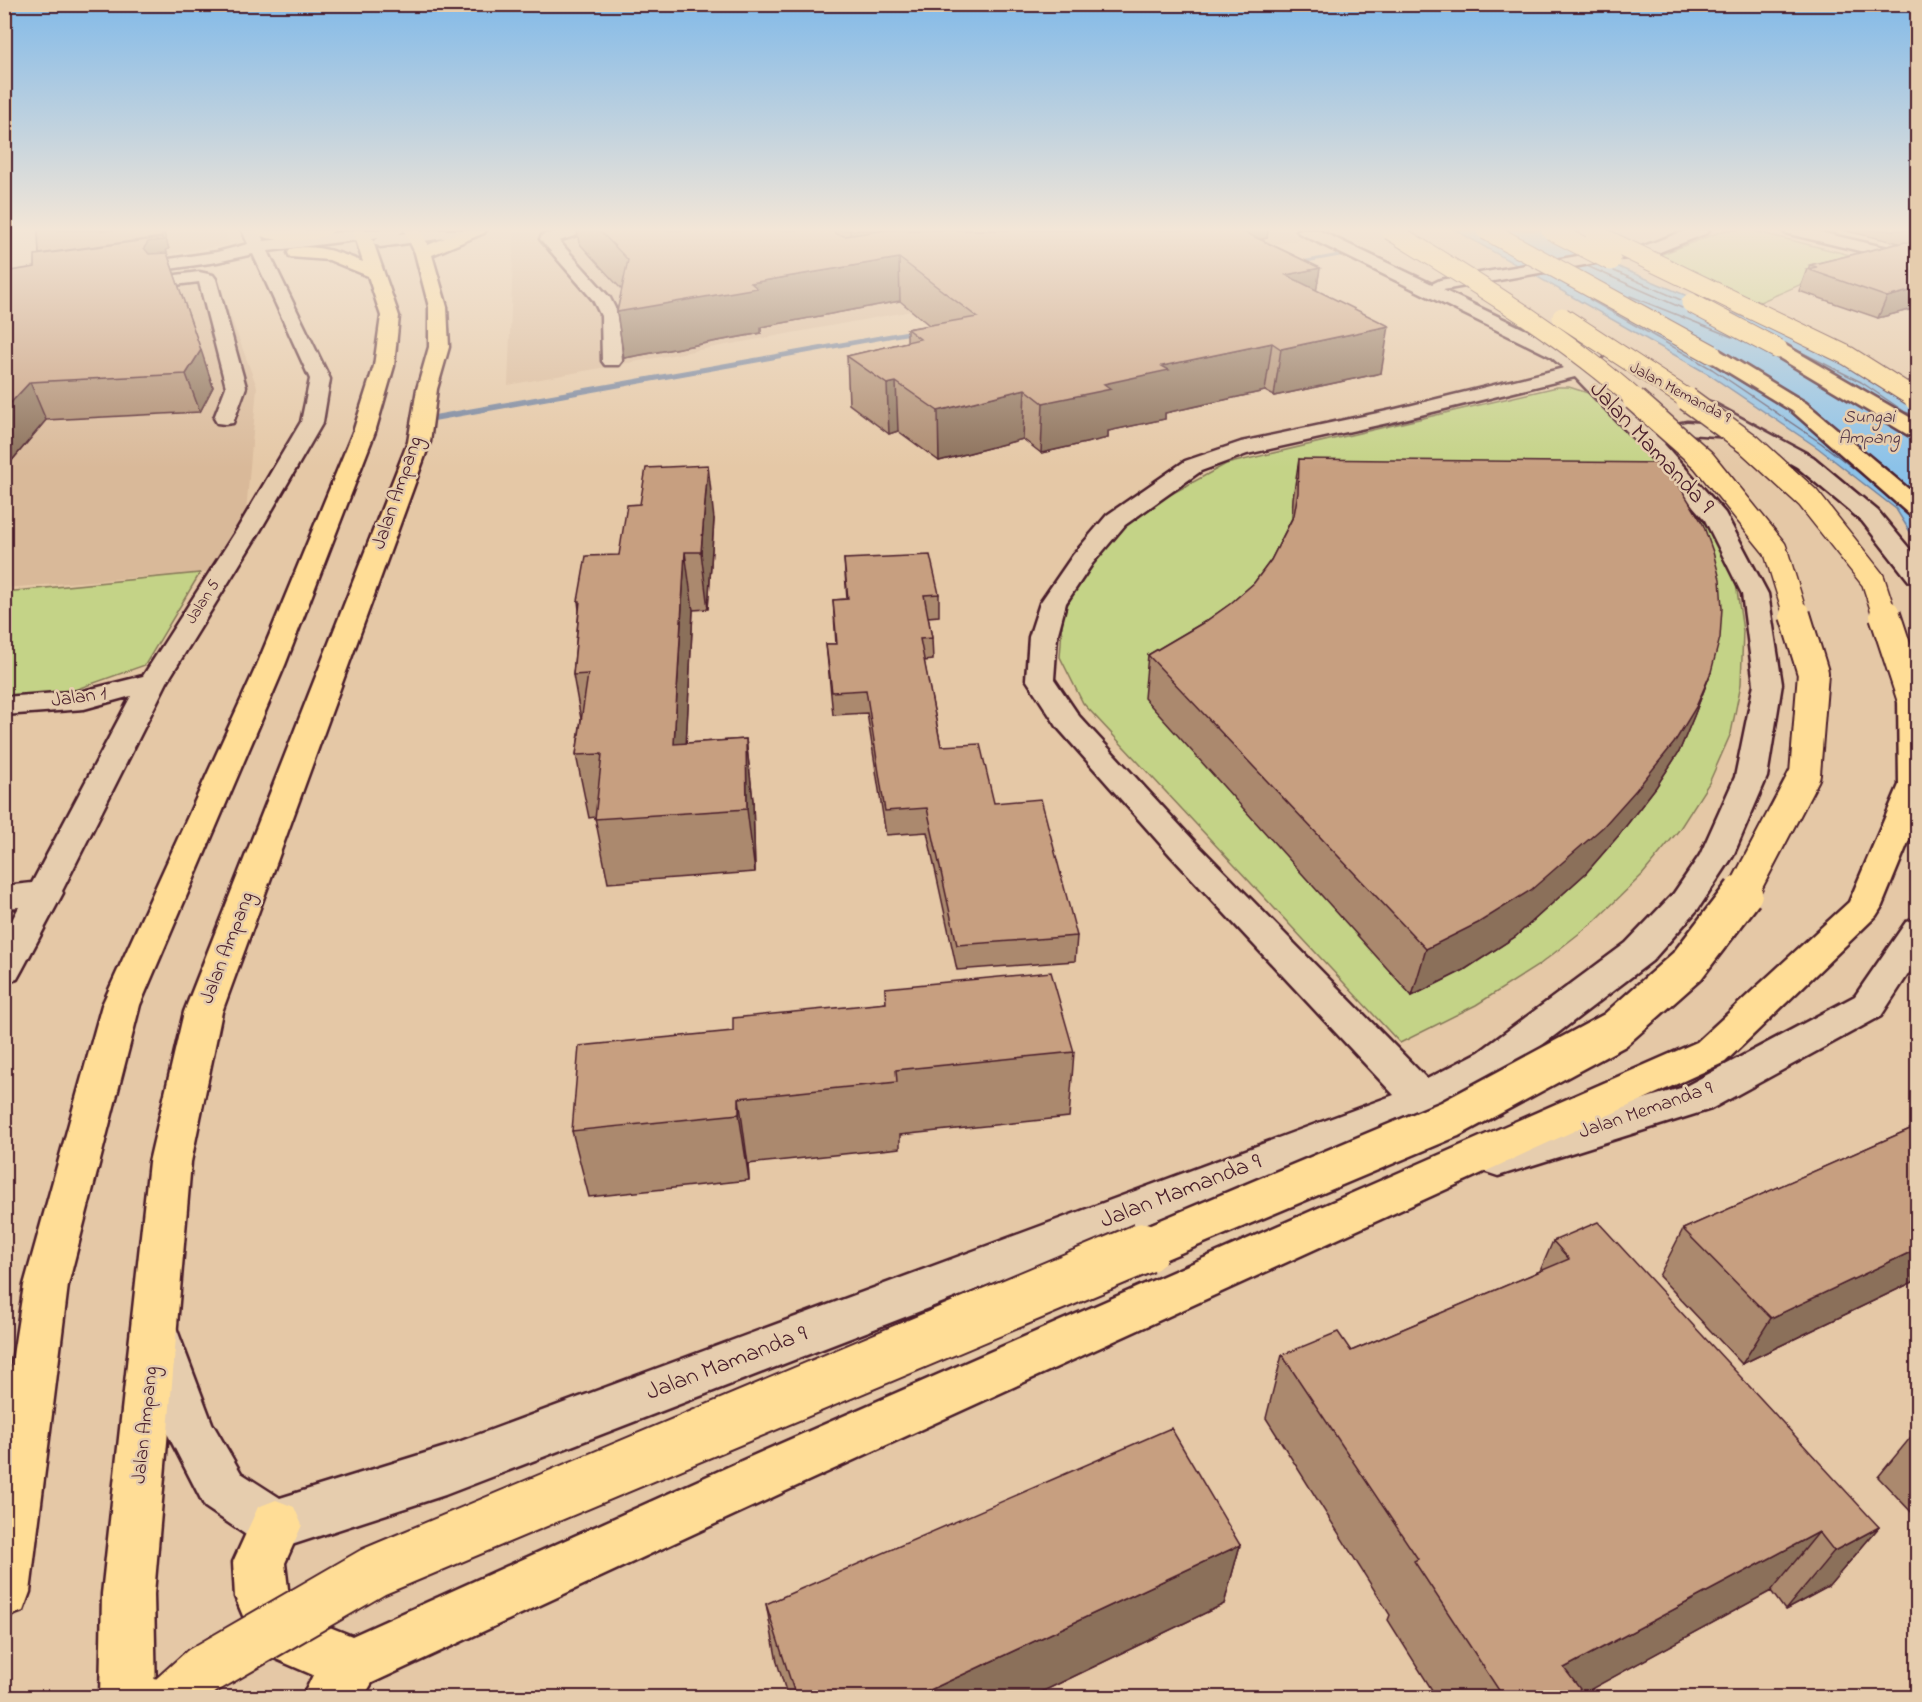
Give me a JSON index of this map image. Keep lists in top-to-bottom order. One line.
{"streets":{"main road":["Jalan Ampang"],"street":["Jalan Memanda 9","Jalan Mamanda 9","Jalan 5","Jalan 1"]},"crossings":[["Jalan Memanda 9","Jalan Mamanda 9"],["Jalan 5","Jalan 1"]],"water":["Sungai Ampang"]}
